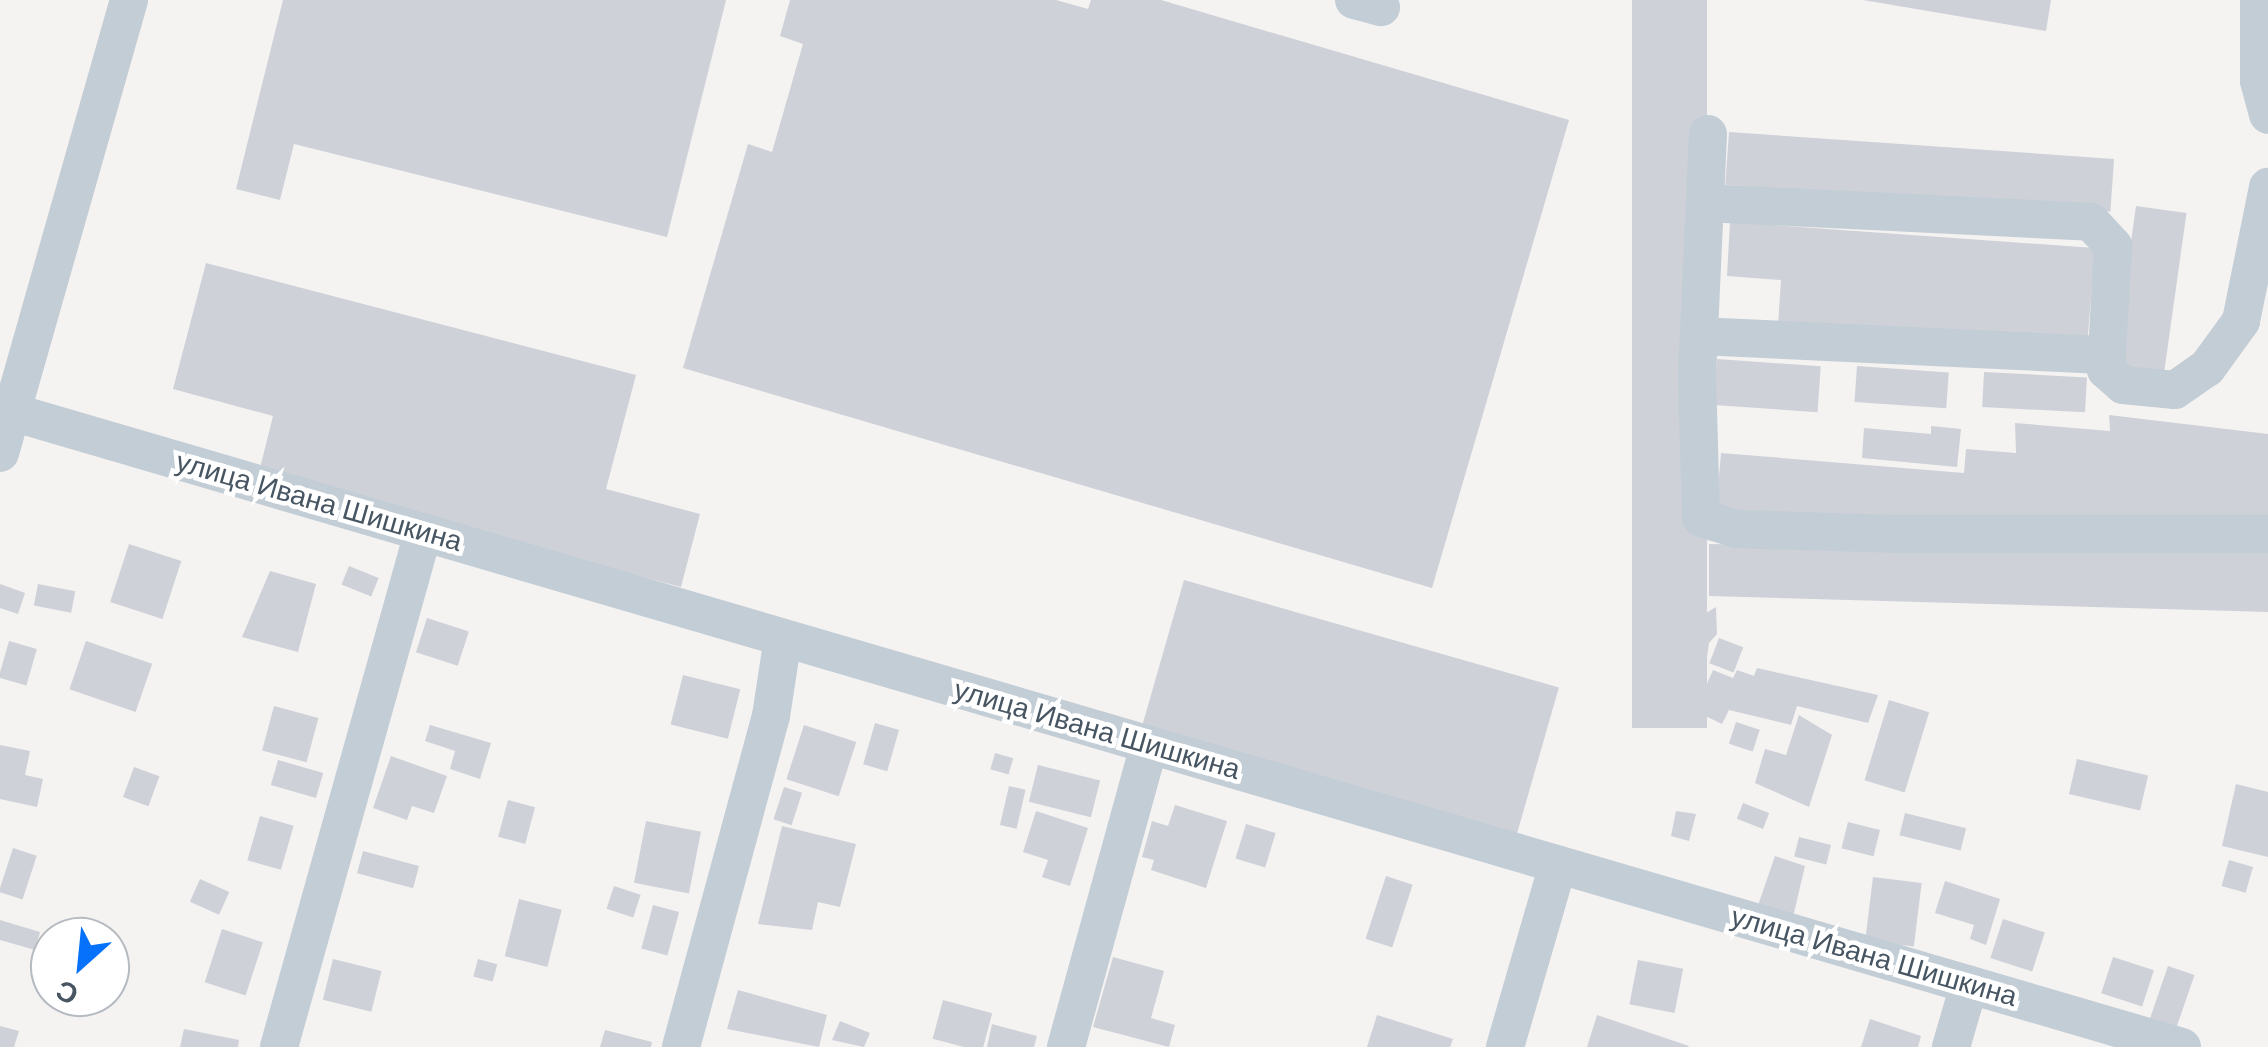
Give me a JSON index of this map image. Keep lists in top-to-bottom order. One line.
{"streets":{"street":["улица Ивана Шишкина"]},"north":"bottom left"}
